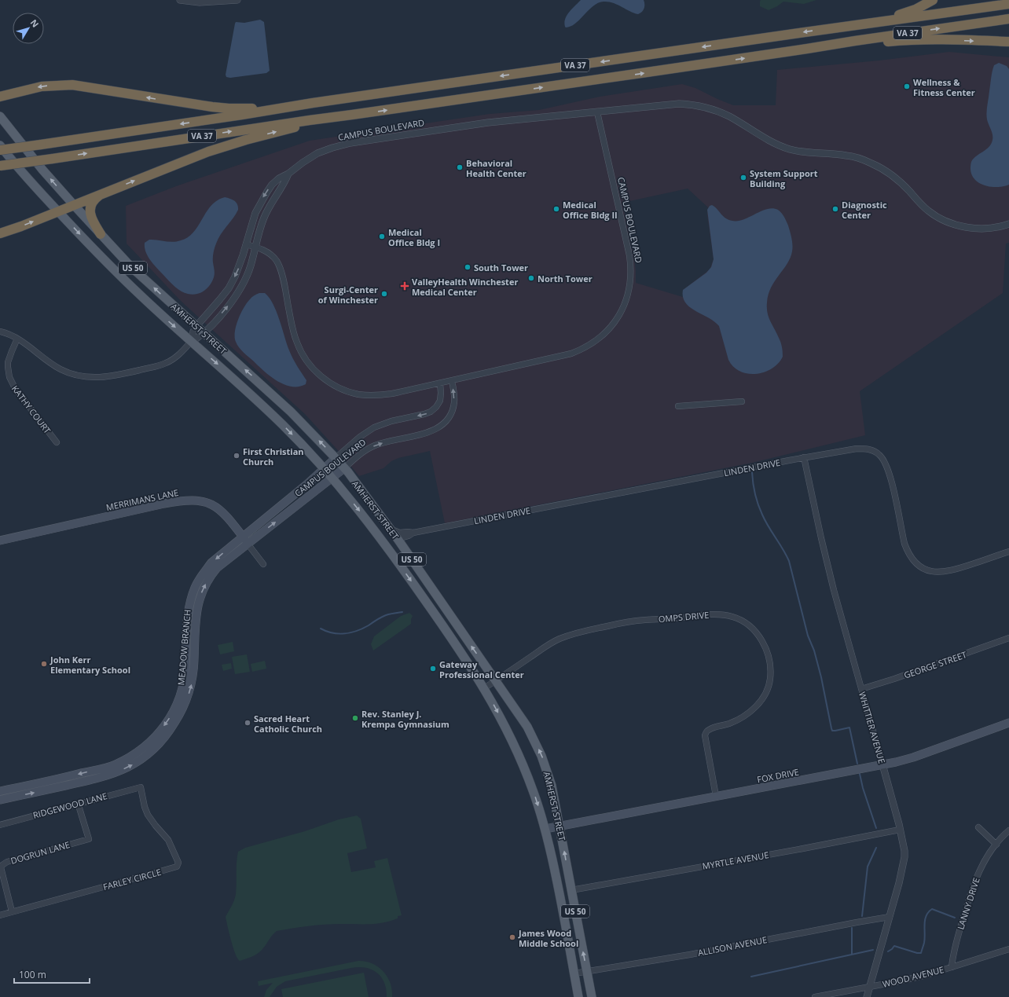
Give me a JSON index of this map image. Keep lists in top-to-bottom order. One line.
{"streets":{"highway":["VA 37"],"main road":["CAMPUS BOULEVARD","US 50","AMHERST STREET","MERRIMANS LANE","MEADOW BRANCH","FOX DRIVE"],"street":["KATHY COURT","LINDEN DRIVE","OMPS DRIVE","GEORGE STREET","WHITTIER AVENUE","RIDGEWOOD LANE","DOGRUN LANE","MYRTLE AVENUE","FARLEY CIRCLE","LANNY DRIVE","ALLISON AVENUE","WOOD AVENUE"]},"crossings":[["CAMPUS BOULEVARD","AMHERST STREET"],["CAMPUS BOULEVARD","MERRIMANS LANE"],["CAMPUS BOULEVARD","MEADOW BRANCH"],["US 50","AMHERST STREET"],["AMHERST STREET","LINDEN DRIVE"],["AMHERST STREET","OMPS DRIVE"],["AMHERST STREET","FOX DRIVE"],["AMHERST STREET","MYRTLE AVENUE"],["AMHERST STREET","ALLISON AVENUE"],["LINDEN DRIVE","WHITTIER AVENUE"],["MERRIMANS LANE","MEADOW BRANCH"],["OMPS DRIVE","FOX DRIVE"],["GEORGE STREET","WHITTIER AVENUE"],["WHITTIER AVENUE","FOX DRIVE"],["WHITTIER AVENUE","MYRTLE AVENUE"],["WHITTIER AVENUE","ALLISON AVENUE"],["WHITTIER AVENUE","WOOD AVENUE"],["RIDGEWOOD LANE","DOGRUN LANE"],["RIDGEWOOD LANE","FARLEY CIRCLE"],["DOGRUN LANE","FARLEY CIRCLE"],["LANNY DRIVE","WOOD AVENUE"]],"places":{"other":["Wellness & Fitness Center","Behavioral Health Center","System Support Building","Medical Office Bldg II","Diagnostic Center","Medical Office Bldg I","South Tower","North Tower","Surgi-Center of Winchester","First Christian Church","John Kerr Elementary School","Gateway Professional Center","Rev. Stanley J. Krempa Gymnasium","Sacred Heart Catholic Church","James Wood Middle School"],"health":["ValleyHealth Winchester Medical Center"]},"scale_bar":"100 m","north":"top right"}
